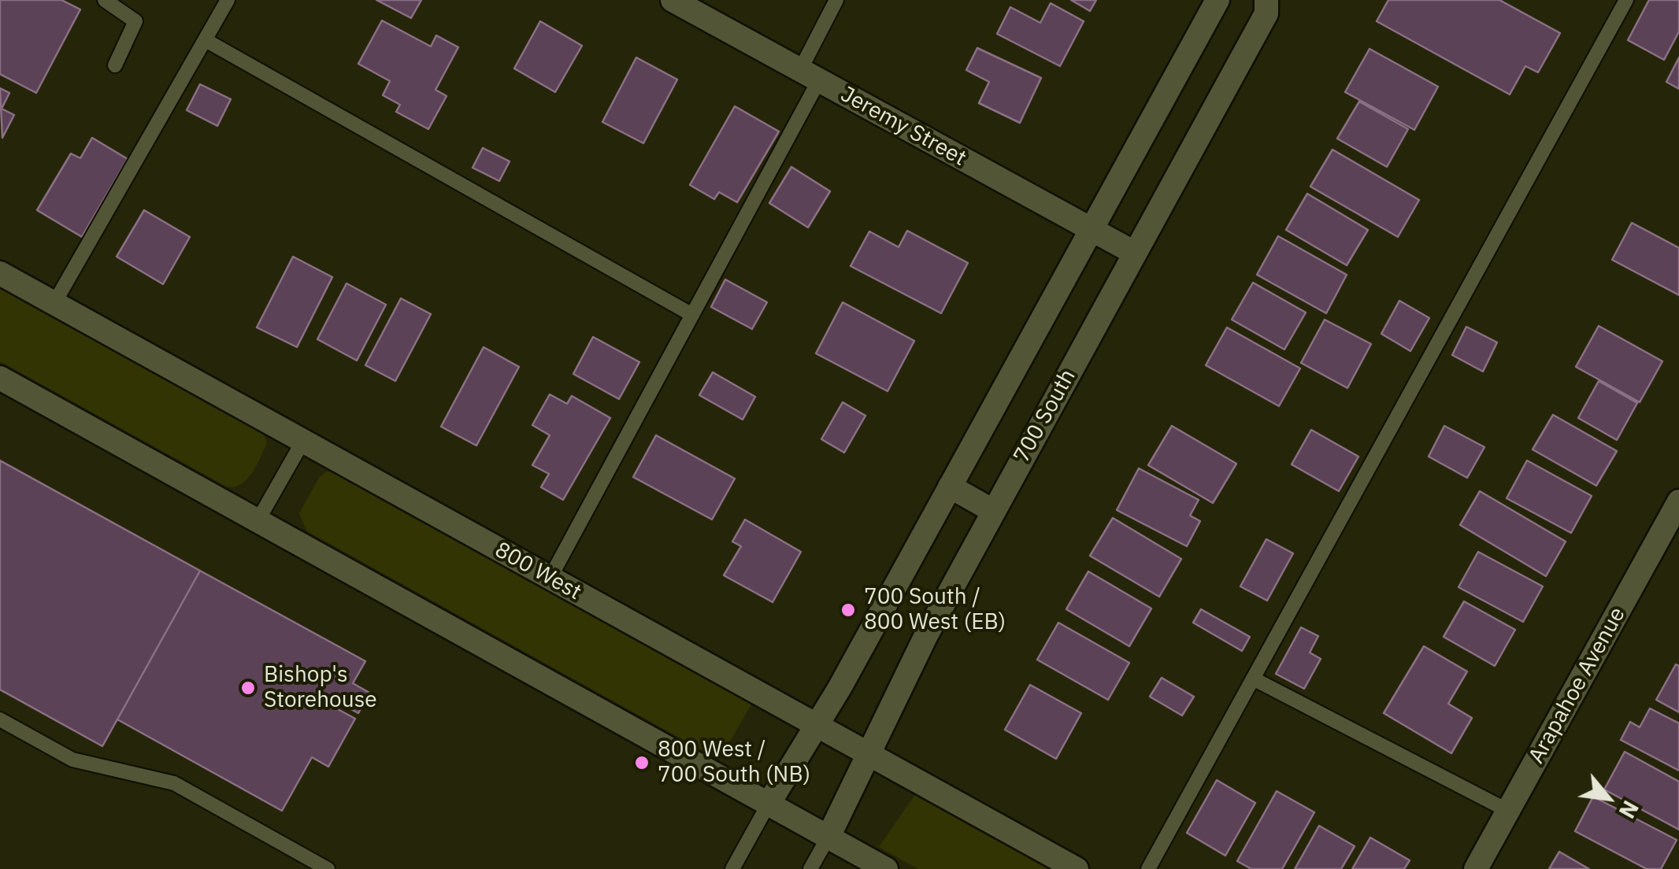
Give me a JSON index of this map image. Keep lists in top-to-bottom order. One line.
{"streets":{"street":["Jeremy Street","700 South","800 West","Arapahoe Avenue"]},"crossings":[["Jeremy Street","700 South"],["700 South","800 West"]],"places":["700 South / 800 West (EB)","Bishop's Storehouse","800 West / 700 South (NB)"],"north":"bottom right"}
